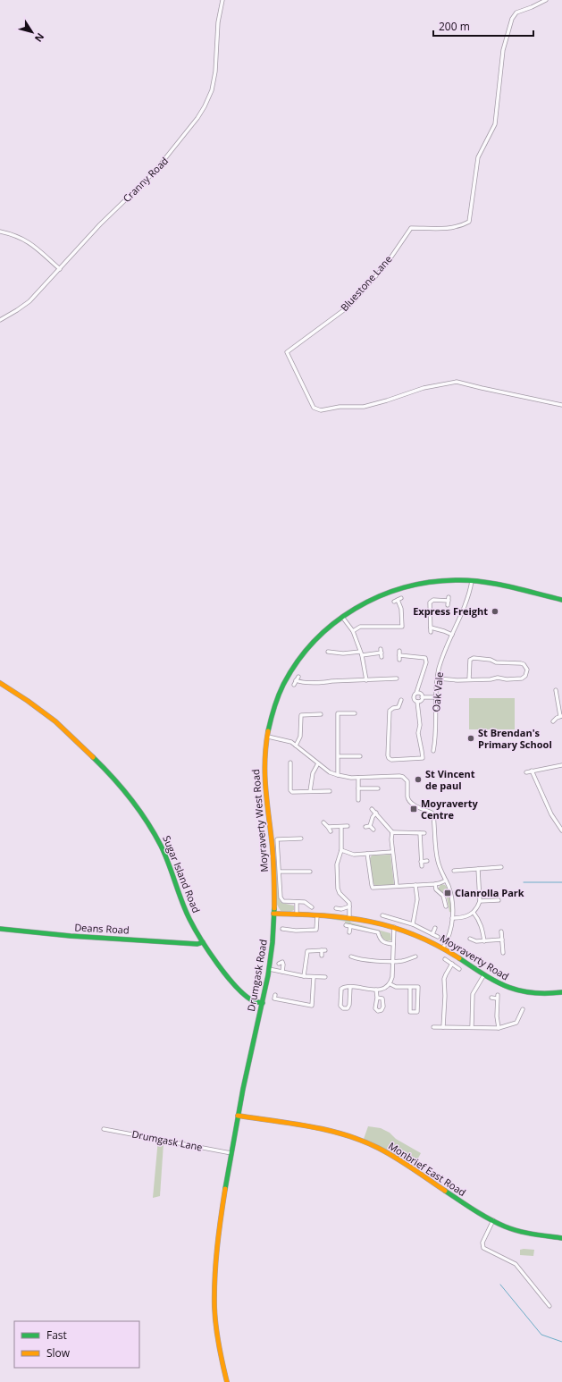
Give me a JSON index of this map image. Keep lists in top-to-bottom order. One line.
{"streets":{"street":["Cranny Road","Bluestone Lane","Oak Vale","Moyraverty West Road","Sugar Island Road","Deans Road","Moyraverty Road","Drumgask Road","Drumgask Lane","Monbrief East Road"]},"crossings":[["Oak Vale","Moyraverty West Road"],["Moyraverty West Road","Moyraverty Road"],["Moyraverty West Road","Drumgask Road"],["Sugar Island Road","Deans Road"],["Sugar Island Road","Drumgask Road"],["Moyraverty Road","Drumgask Road"],["Drumgask Road","Monbrief East Road"]],"places":{"other":["Express Freight","St Brendan's Primary School","St Vincent de paul"],"transit":["Moyraverty Centre","Clanrolla Park"]},"legend":["Fast","Slow"],"scale_bar":"200 m","north":"bottom right"}
